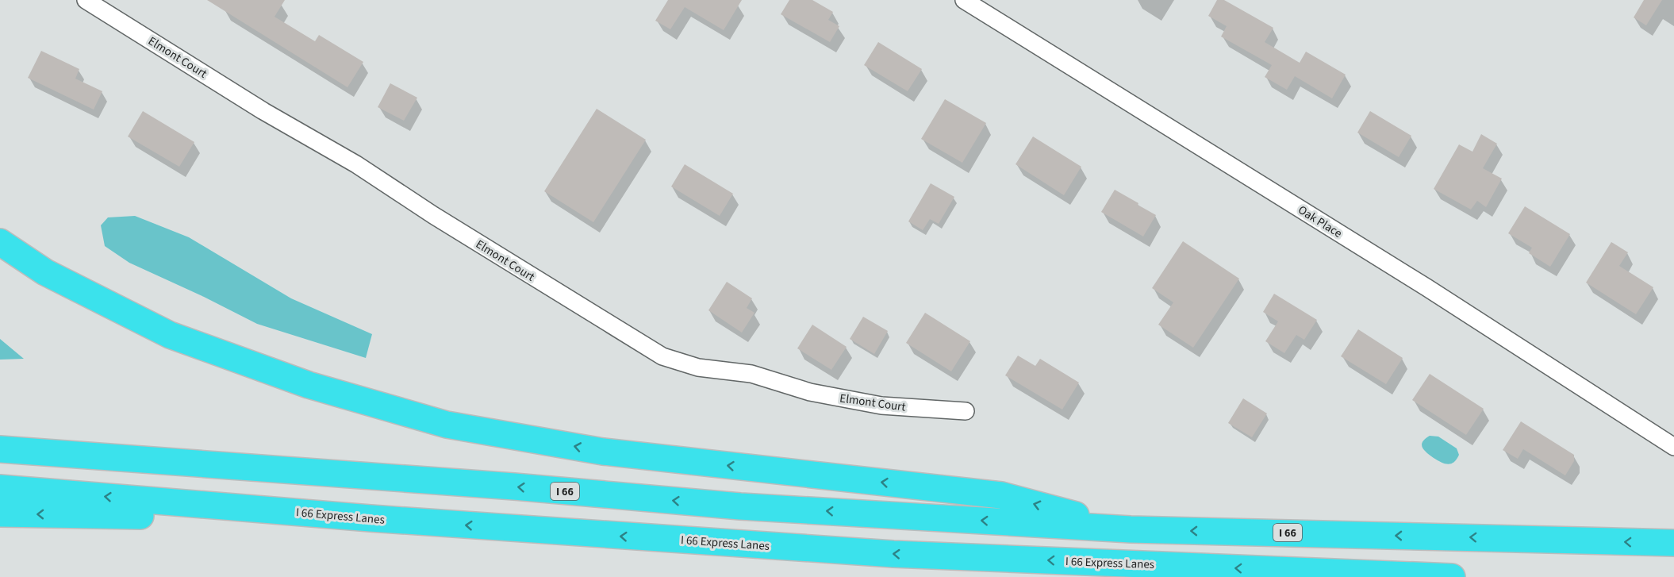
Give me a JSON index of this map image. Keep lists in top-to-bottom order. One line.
{"streets":{"highway":["I 66","I 66 Express Lanes"],"street":["Elmont Court","Oak Place"]}}
